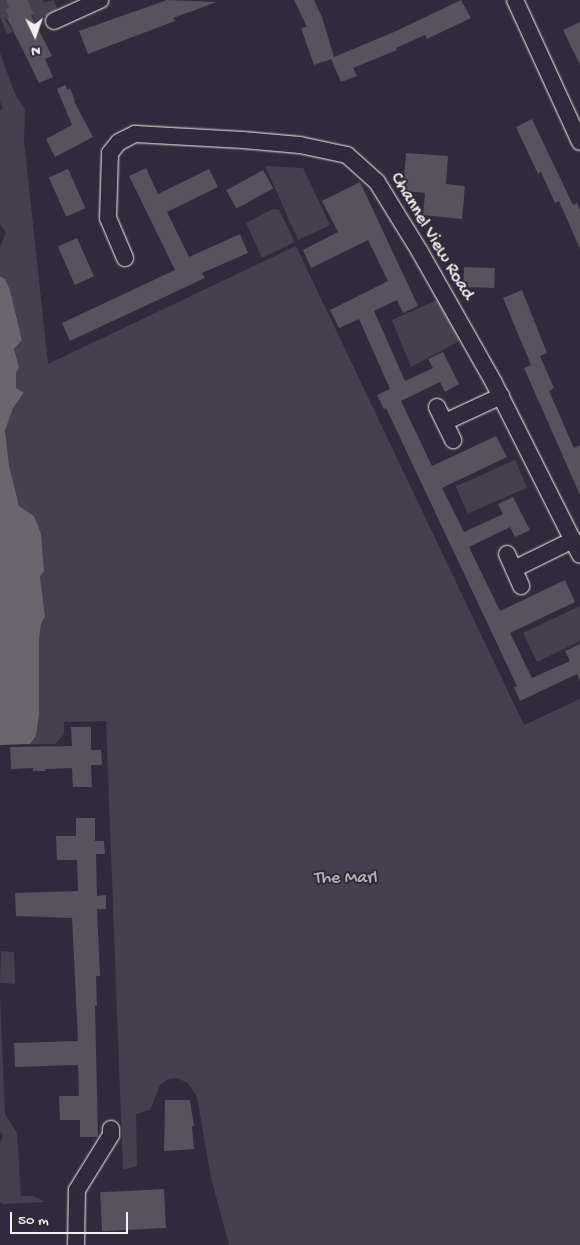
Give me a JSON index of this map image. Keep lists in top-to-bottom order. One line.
{"streets":{"street":["Channel View Road"]},"parks":["The Marl"],"scale_bar":"50 m","north":"bottom"}
